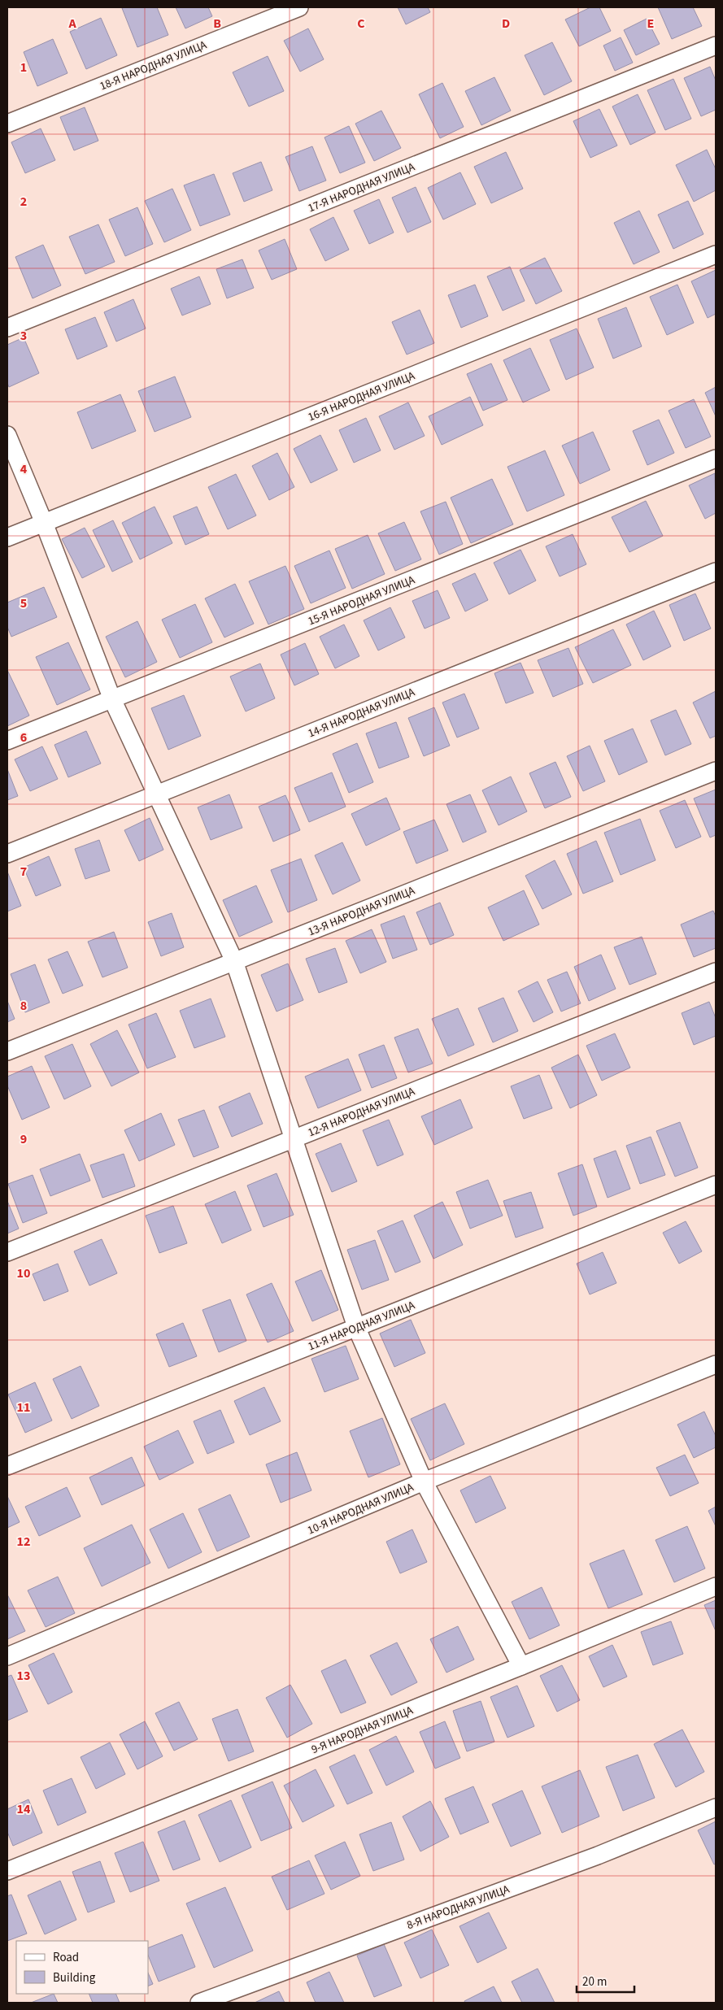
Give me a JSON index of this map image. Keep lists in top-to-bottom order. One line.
{"streets":{"street":["18-Я НАРОДНАЯ УЛИЦА","17-Я НАРОДНАЯ УЛИЦА","16-Я НАРОДНАЯ УЛИЦА","15-Я НАРОДНАЯ УЛИЦА","14-Я НАРОДНАЯ УЛИЦА","13-Я НАРОДНАЯ УЛИЦА","12-Я НАРОДНАЯ УЛИЦА","11-Я НАРОДНАЯ УЛИЦА","10-Я НАРОДНАЯ УЛИЦА","9-Я НАРОДНАЯ УЛИЦА","8-Я НАРОДНАЯ УЛИЦА"]},"legend":["Road","Building"],"scale_bar":"20 m","grid":{"columns":["A","B","C","D","E"],"rows":["1","2","3","4","5","6","7","8","9","10","11","12","13","14"]}}
